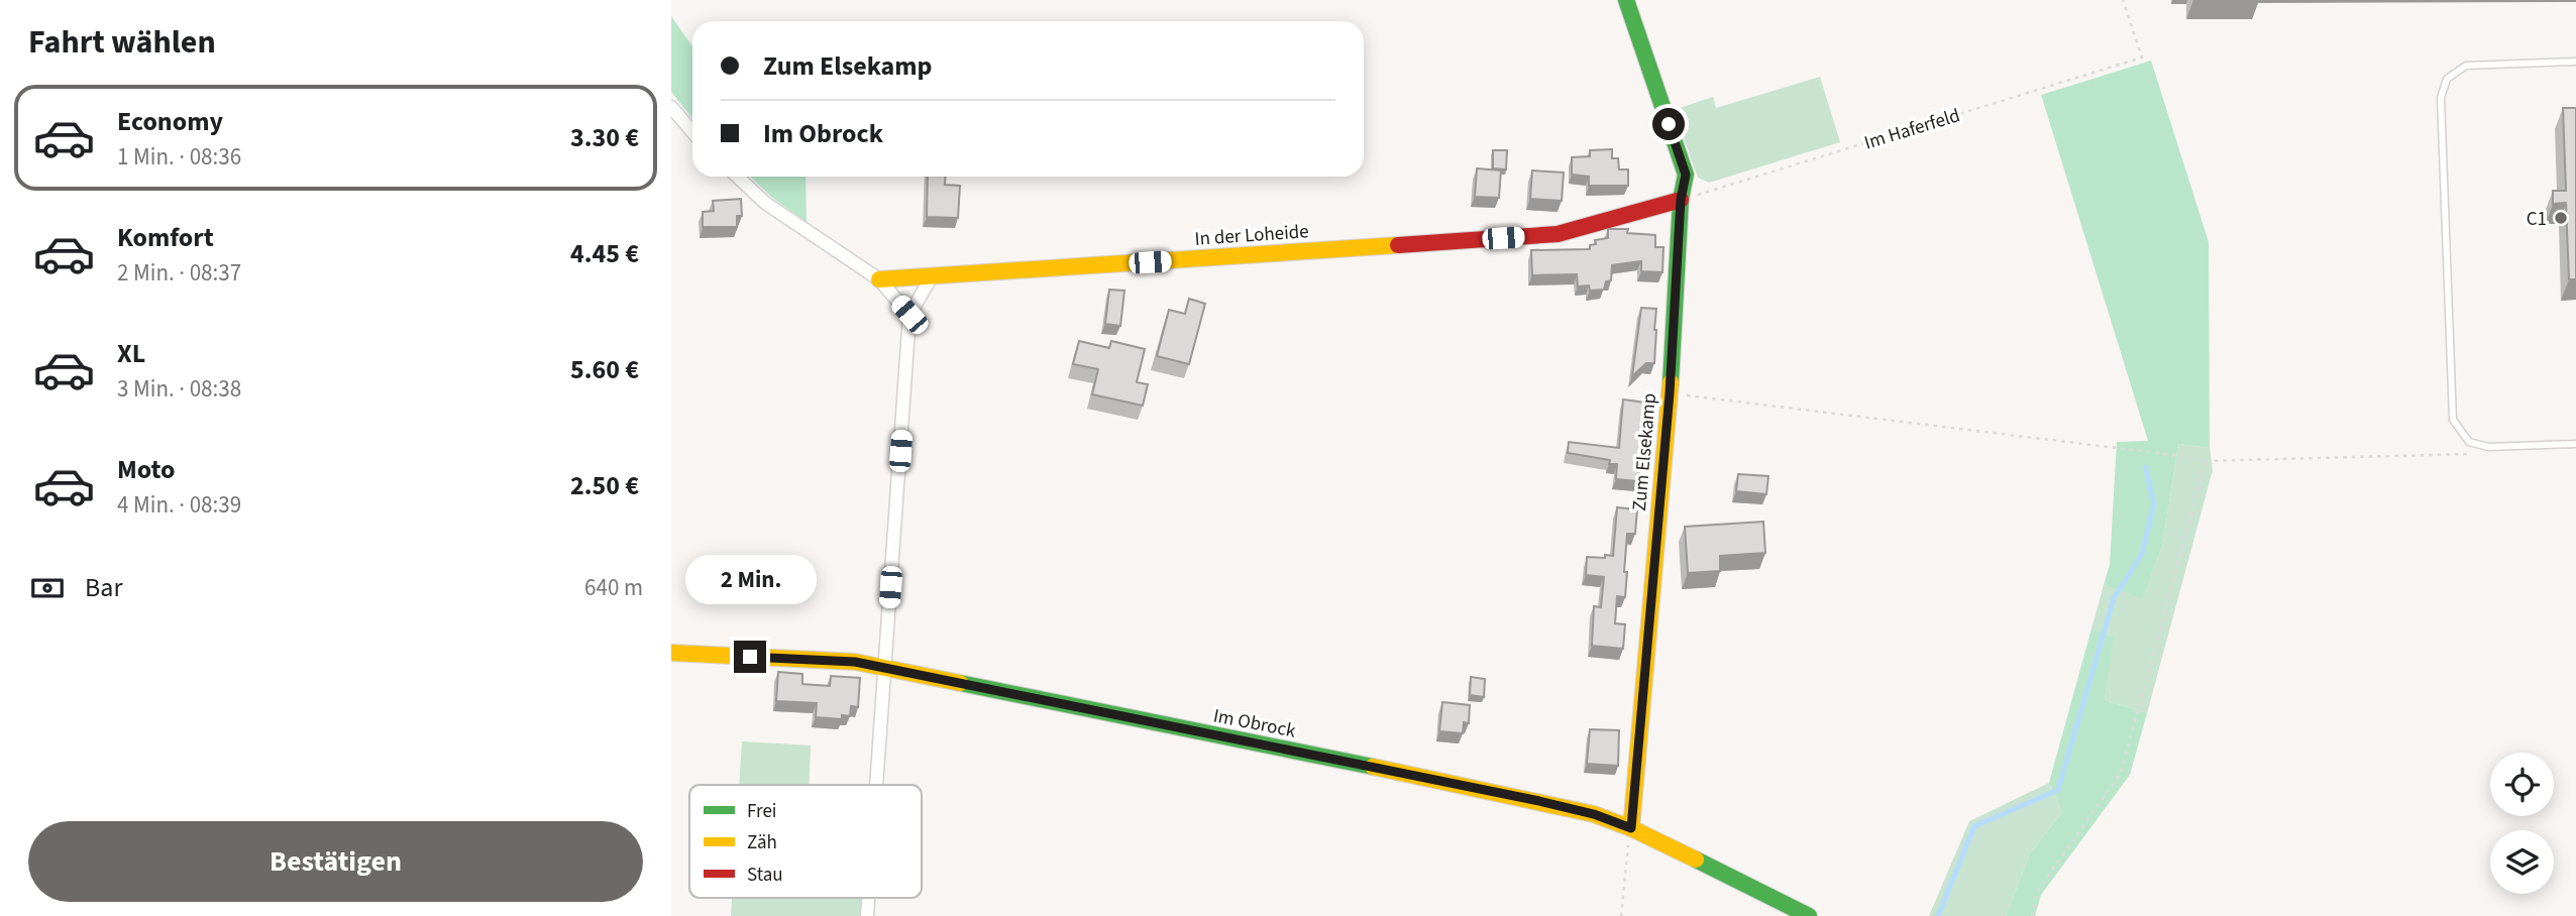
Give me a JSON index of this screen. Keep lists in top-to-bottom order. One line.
{"streets":{"street":["In der Loheide","Zum Elsekamp","Im Obrock"],"path":["Im Haferfeld"]},"crossings":[["Im Haferfeld","In der Loheide"],["Im Haferfeld","Zum Elsekamp"],["In der Loheide","Zum Elsekamp"],["Zum Elsekamp","Im Obrock"]],"places":["C1"],"legend":["Frei","Zäh","Stau"],"page":{"heading":"Fahrt wählen","banner":["Zum Elsekamp","Im Obrock"],"list":[{"name":"Economy","note":"1 Min. · 08:36","value":"3.30 €"},{"name":"Komfort","note":"2 Min. · 08:37","value":"4.45 €"},{"name":"XL","note":"3 Min. · 08:38","value":"5.60 €"},{"name":"Moto","note":"4 Min. · 08:39","value":"2.50 €"}],"pay":["Bar","640 m"],"bubble":"2 Min.","buttons":"Bestätigen"}}
